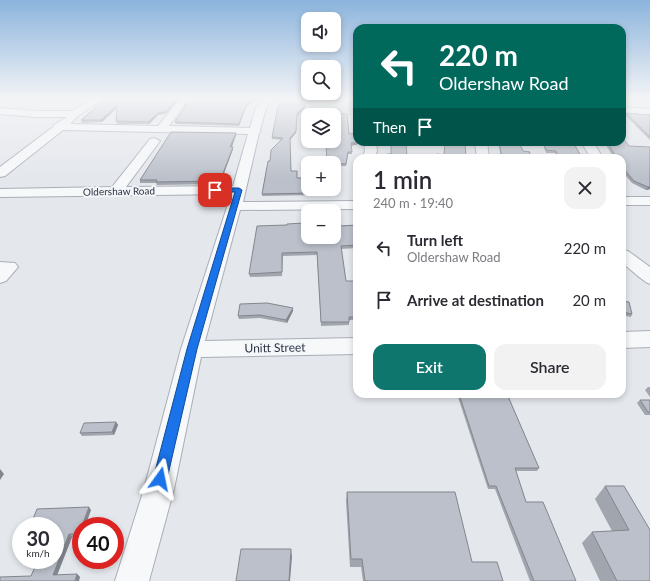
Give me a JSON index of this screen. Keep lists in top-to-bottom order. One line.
{"streets":{"street":["Oldershaw Road","Unitt Street"]},"page":{"map_buttons":["+","−"],"turn":["220 m","Oldershaw Road"],"then":"Then","heading":["1 min","240 m · 19:40"],"list":[{"name":"Turn left","note":"Oldershaw Road","value":"220 m"},{"name":"Arrive at destination","value":"20 m"}],"buttons":["Exit","Share"],"speed":"30 km/h","limit":"40"}}
